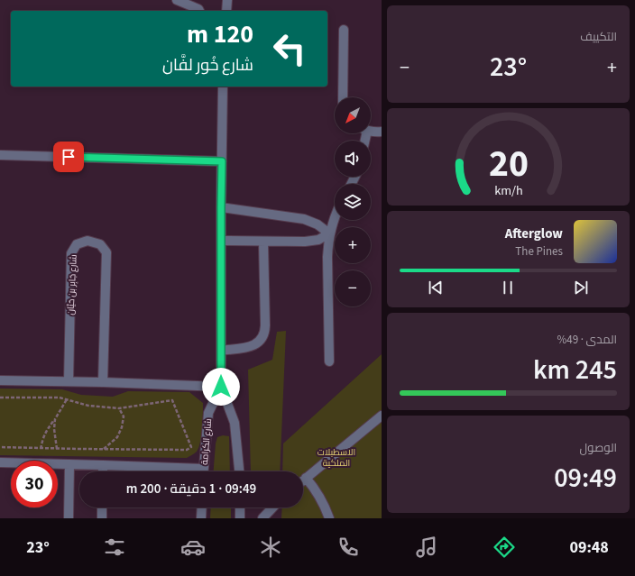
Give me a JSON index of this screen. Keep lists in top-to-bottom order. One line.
{"streets":{"street":["شارع جَابِر بن حَيَّان","شارع الكرامة"]},"parks":["الاسطبلات الملكية"],"north":"bottom left","page":{"tile":["التكييف",["المدى · 49%","245 km"],["الوصول","09:49"]],"turn":["120 m","شارع خُور لفَّان"],"heat":["−","23°","+"],"map_buttons":["+","−"],"song":["Afterglow","The Pines"],"limit":"30","trip":"09:49 · 1 دقيقة · 200 m","tabs":["09:48","23°"],"gauge":["20","km/h"]}}
